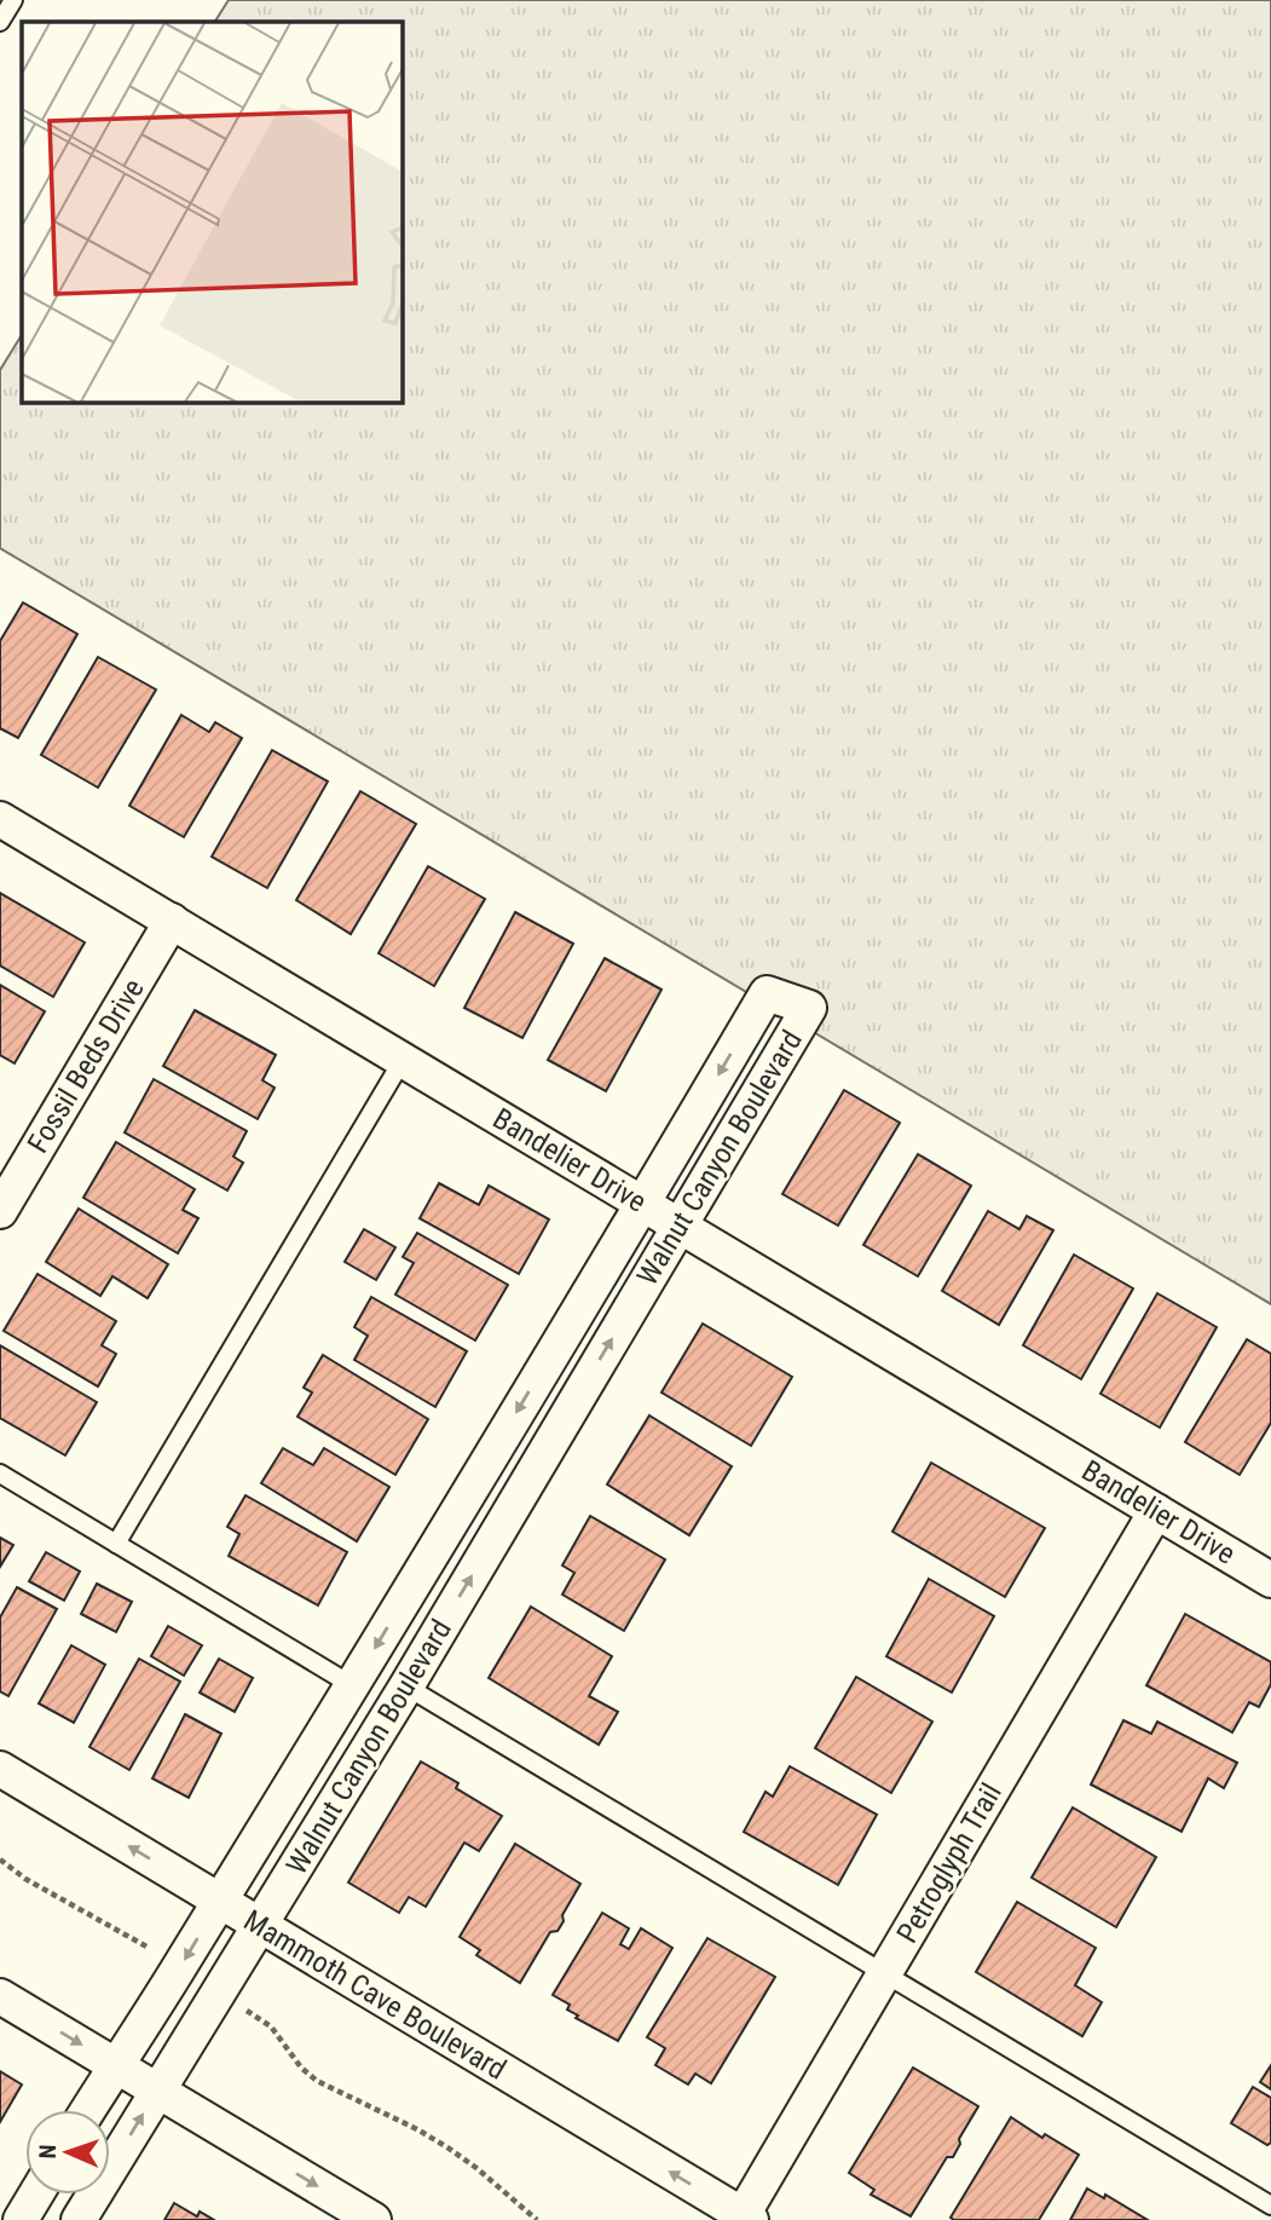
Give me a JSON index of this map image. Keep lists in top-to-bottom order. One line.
{"streets":{"street":["Fossil Beds Drive","Walnut Canyon Boulevard","Bandelier Drive","Petroglyph Trail","Mammoth Cave Boulevard"]},"crossings":[["Fossil Beds Drive","Bandelier Drive"],["Walnut Canyon Boulevard","Bandelier Drive"],["Walnut Canyon Boulevard","Mammoth Cave Boulevard"],["Bandelier Drive","Petroglyph Trail"],["Petroglyph Trail","Mammoth Cave Boulevard"]],"north":"left"}
